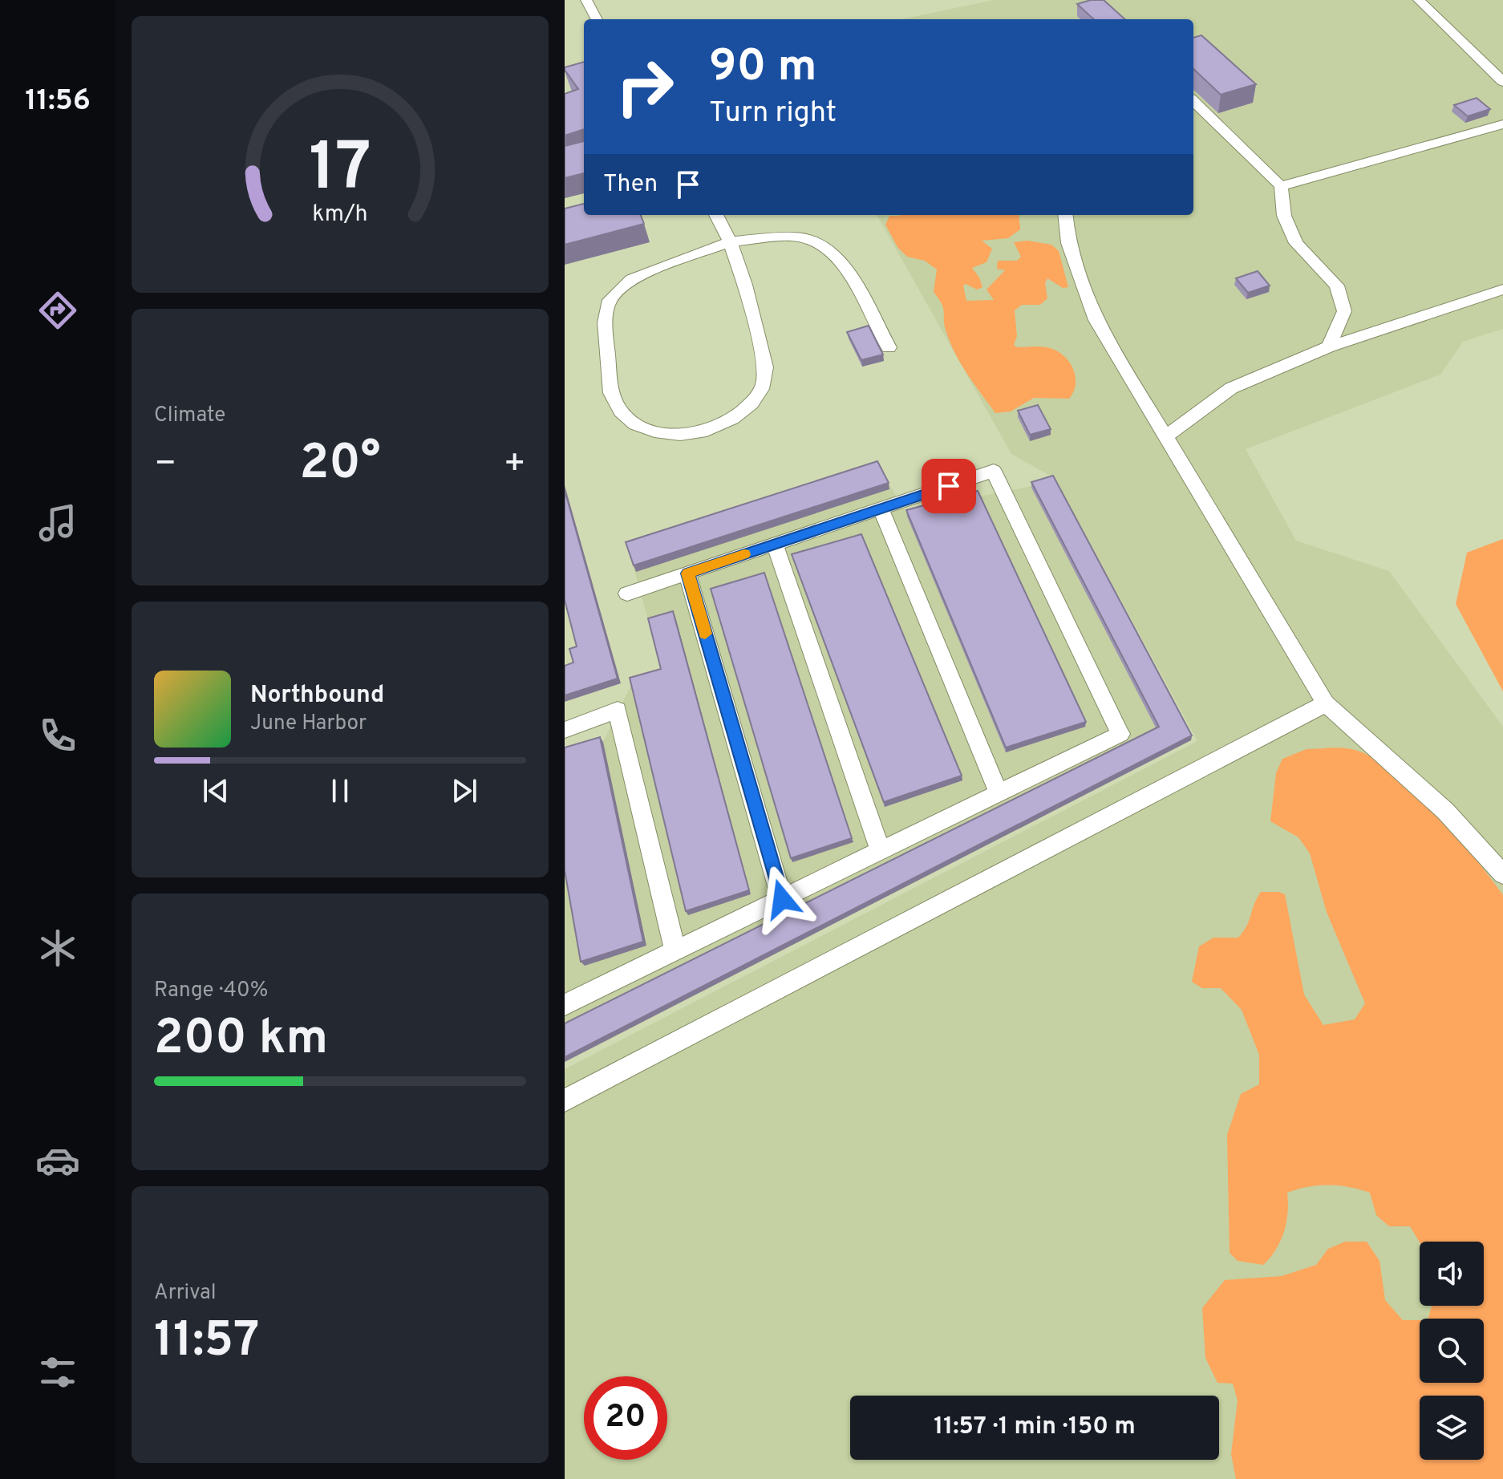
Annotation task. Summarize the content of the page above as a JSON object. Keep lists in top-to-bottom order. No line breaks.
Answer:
{"page":{"tabs":"11:56","turn":["90 m","Turn right"],"then":"Then","tile":["Climate",["Range · 40%","200 km"],["Arrival","11:57"]],"heat":["−","20°","+"],"song":["Northbound","June Harbor"],"limit":"20","trip":"11:57 · 1 min · 150 m","gauge":["17","km/h"]}}
